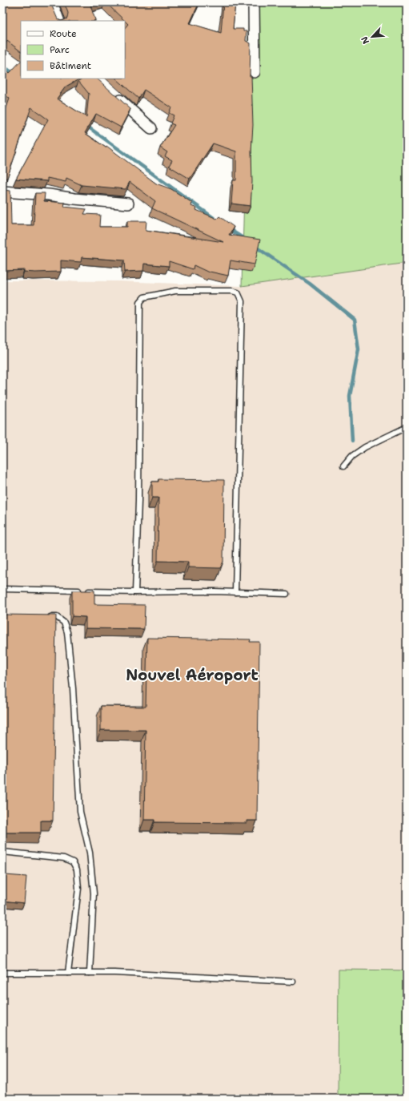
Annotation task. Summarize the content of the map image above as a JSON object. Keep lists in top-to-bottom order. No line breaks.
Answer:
{"districts":["Nouvel Aéroport"],"legend":["Route","Parc","Bâtiment"],"north":"bottom left"}
